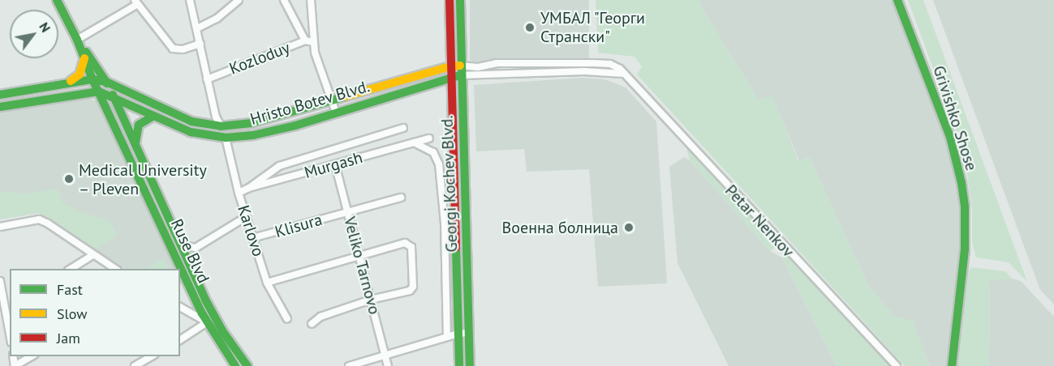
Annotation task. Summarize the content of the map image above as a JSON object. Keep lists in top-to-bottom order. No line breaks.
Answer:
{"streets":{"main road":["Hristo Botev Blvd.","Grivishko Shose","Georgi Kochev Blvd.","Ruse Blvd"],"street":["Kozloduy","Murgash","Petar Nenkov","Klisura","Karlovo","Veliko Tarnovo"]},"crossings":[["Hristo Botev Blvd.","Georgi Kochev Blvd."],["Hristo Botev Blvd.","Petar Nenkov"],["Hristo Botev Blvd.","Karlovo"],["Hristo Botev Blvd.","Ruse Blvd"],["Murgash","Karlovo"],["Murgash","Veliko Tarnovo"],["Georgi Kochev Blvd.","Petar Nenkov"],["Klisura","Karlovo"],["Klisura","Veliko Tarnovo"]],"places":["УМБАЛ \"Георги Странски\"","Medical University – Pleven","Военна болница"],"legend":["Fast","Slow","Jam"],"north":"top right"}
